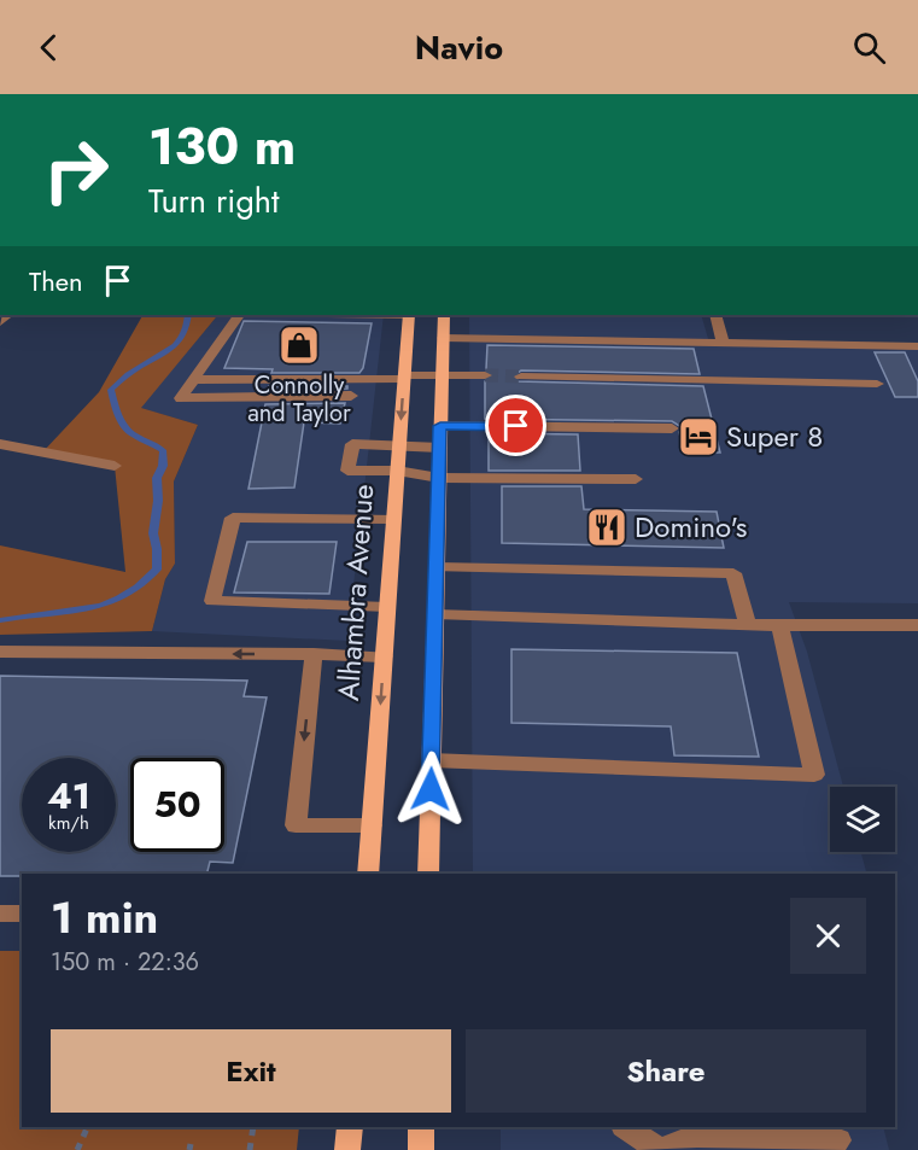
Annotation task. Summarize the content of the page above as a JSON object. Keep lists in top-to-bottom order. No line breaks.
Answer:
{"streets":{"main road":["Alhambra Avenue"]},"places":{"shop":["Connolly and Taylor"],"hotel":["Super 8"],"restaurant":["Domino's"]},"page":{"header":"Navio","turn":["130 m","Turn right"],"then":"Then","speed":"41 km/h","limit":"50","heading":["1 min","150 m · 22:36"],"buttons":["Exit","Share"]}}
